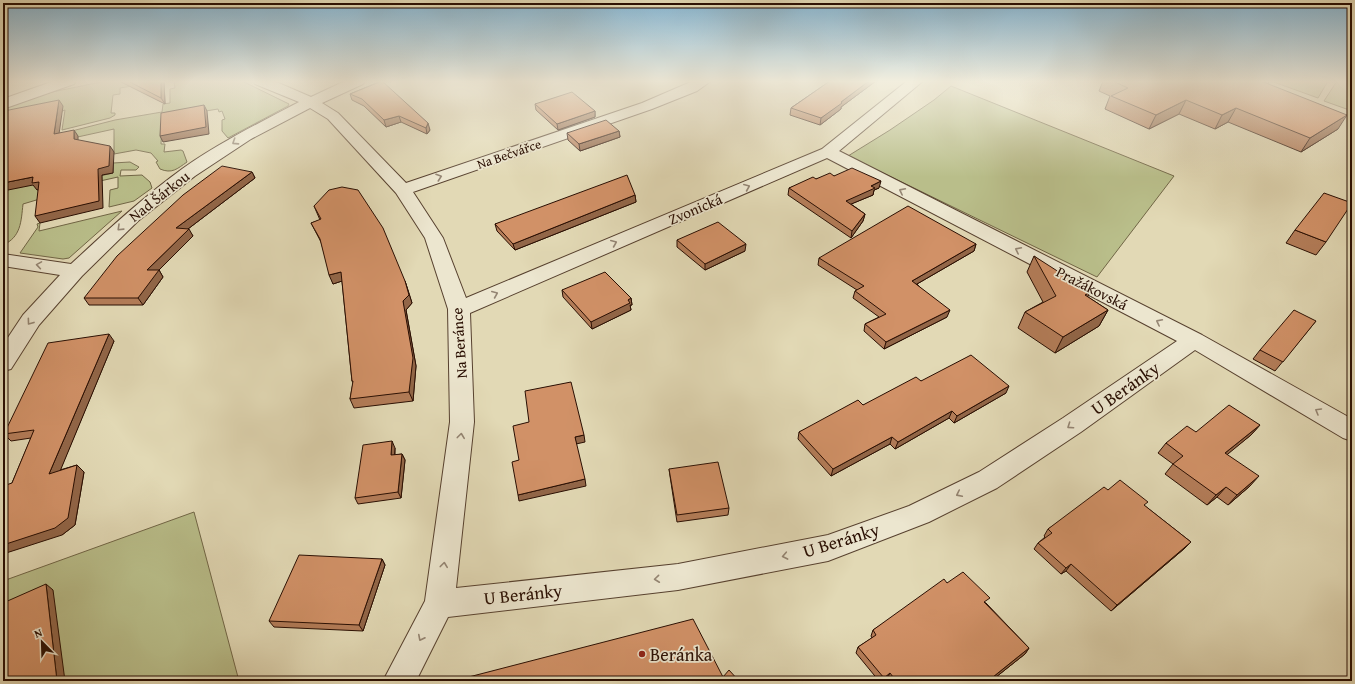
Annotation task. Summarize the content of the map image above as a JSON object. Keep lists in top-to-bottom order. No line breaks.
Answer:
{"streets":{"street":["Na Bečvářce","Nad Šárkou","Zvonická","Pražákovská","Na Beránce","U Beránky"]},"crossings":[["Na Bečvářce","Na Beránce"],["Zvonická","Pražákovská"],["Zvonická","Na Beránce"],["Pražákovská","U Beránky"],["Na Beránce","U Beránky"]],"one_way":["Na Bečvářce","Nad Šárkou","Zvonická","Pražákovská","U Beránky"],"places":["Beránka"],"north":"top left"}
